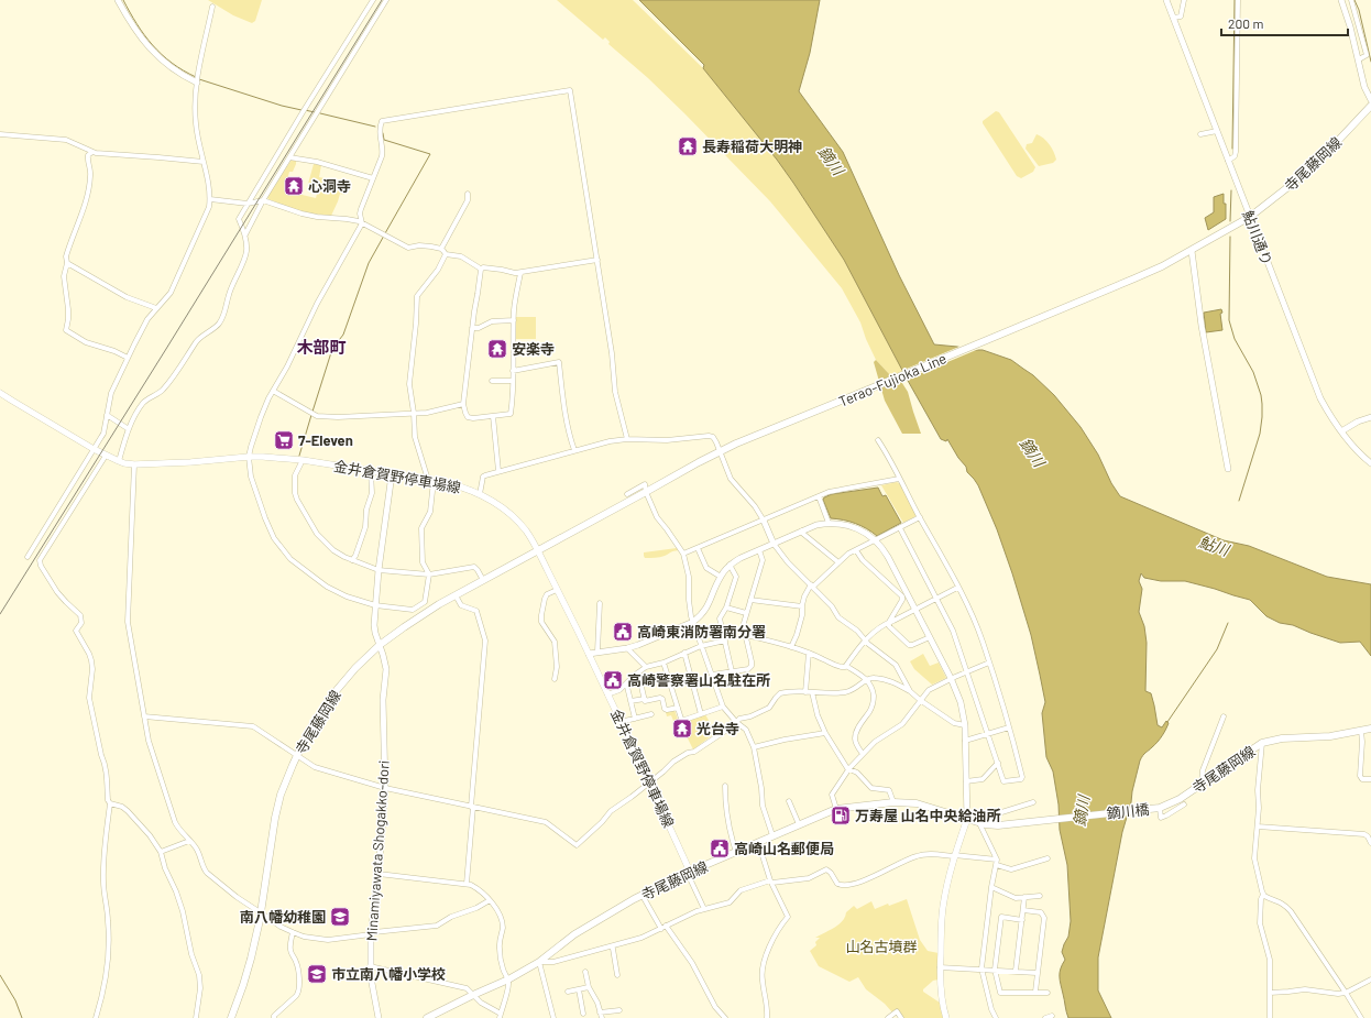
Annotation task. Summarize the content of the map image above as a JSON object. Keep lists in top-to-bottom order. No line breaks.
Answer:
{"streets":{"main road":["寺尾藤岡線","Terao-Fujioka Line","金井倉賀野停車場線","鏑川橋"],"street":["鮎川通り","Minamiyawata Shogakko-dori"]},"crossings":[["寺尾藤岡線","鮎川通り"],["寺尾藤岡線","Terao-Fujioka Line"],["寺尾藤岡線","金井倉賀野停車場線"],["寺尾藤岡線","鏑川橋"],["寺尾藤岡線","Minamiyawata Shogakko-dori"],["鮎川通り","Terao-Fujioka Line"],["Terao-Fujioka Line","金井倉賀野停車場線"],["金井倉賀野停車場線","Minamiyawata Shogakko-dori"]],"districts":["木部町"],"water":["鏑川","鮎川"],"parks":["山名古墳群"],"places":{"temple":["長寿稲荷大明神","心洞寺","安楽寺","光台寺"],"supermarket":["7-Eleven"],"public building":["高崎東消防署南分署","高崎警察署山名駐在所","高崎山名郵便局"],"fuel station":["万寿屋 山名中央給油所"],"school or university":["南八幡幼稚園","市立南八幡小学校"]},"scale_bar":"200 m"}
